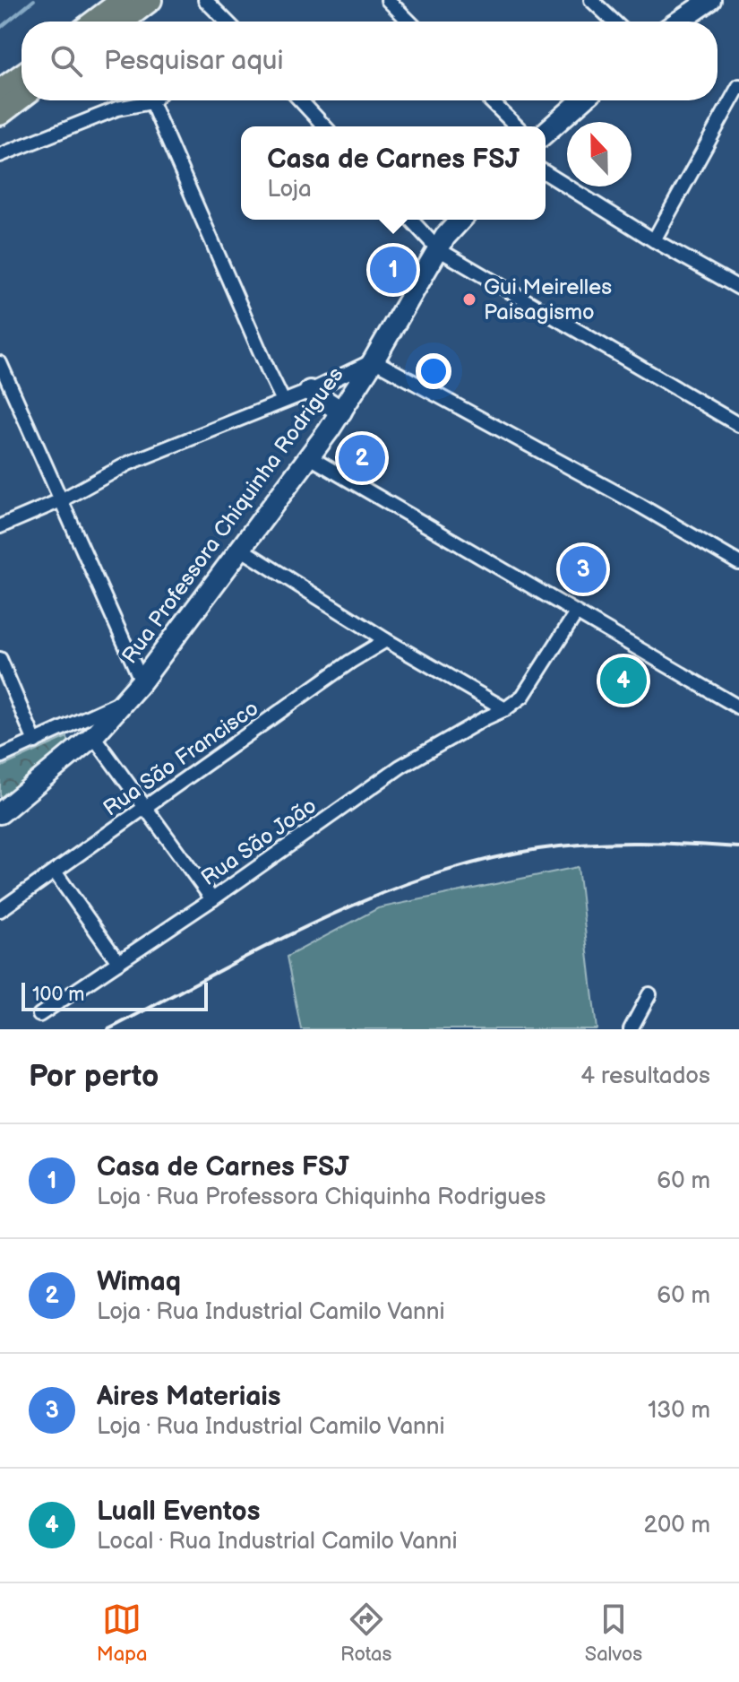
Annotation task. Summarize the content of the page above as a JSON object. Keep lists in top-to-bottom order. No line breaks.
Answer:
{"streets":{"main road":["Rua Professora Chiquinha Rodrigues"],"street":["Rua São Francisco","Rua São João"]},"places":["Gui Meirelles Paisagismo"],"scale_bar":"100 m","north":"top","page":{"search":"Pesquisar aqui","popup":["Casa de Carnes FSJ","Loja"],"pins":["1","2","3","4"],"scale":"100 m","heading":["Por perto","4 resultados"],"list":[{"mark":"1","name":"Casa de Carnes FSJ","note":"Loja · Rua Professora Chiquinha Rodrigues","value":"60 m"},{"mark":"2","name":"Wimaq","note":"Loja · Rua Industrial Camilo Vanni","value":"60 m"},{"mark":"3","name":"Aires Materiais","note":"Loja · Rua Industrial Camilo Vanni","value":"130 m"},{"mark":"4","name":"Luall Eventos","note":"Local · Rua Industrial Camilo Vanni","value":"200 m"}],"nav":["Mapa","Rotas","Salvos"]}}
